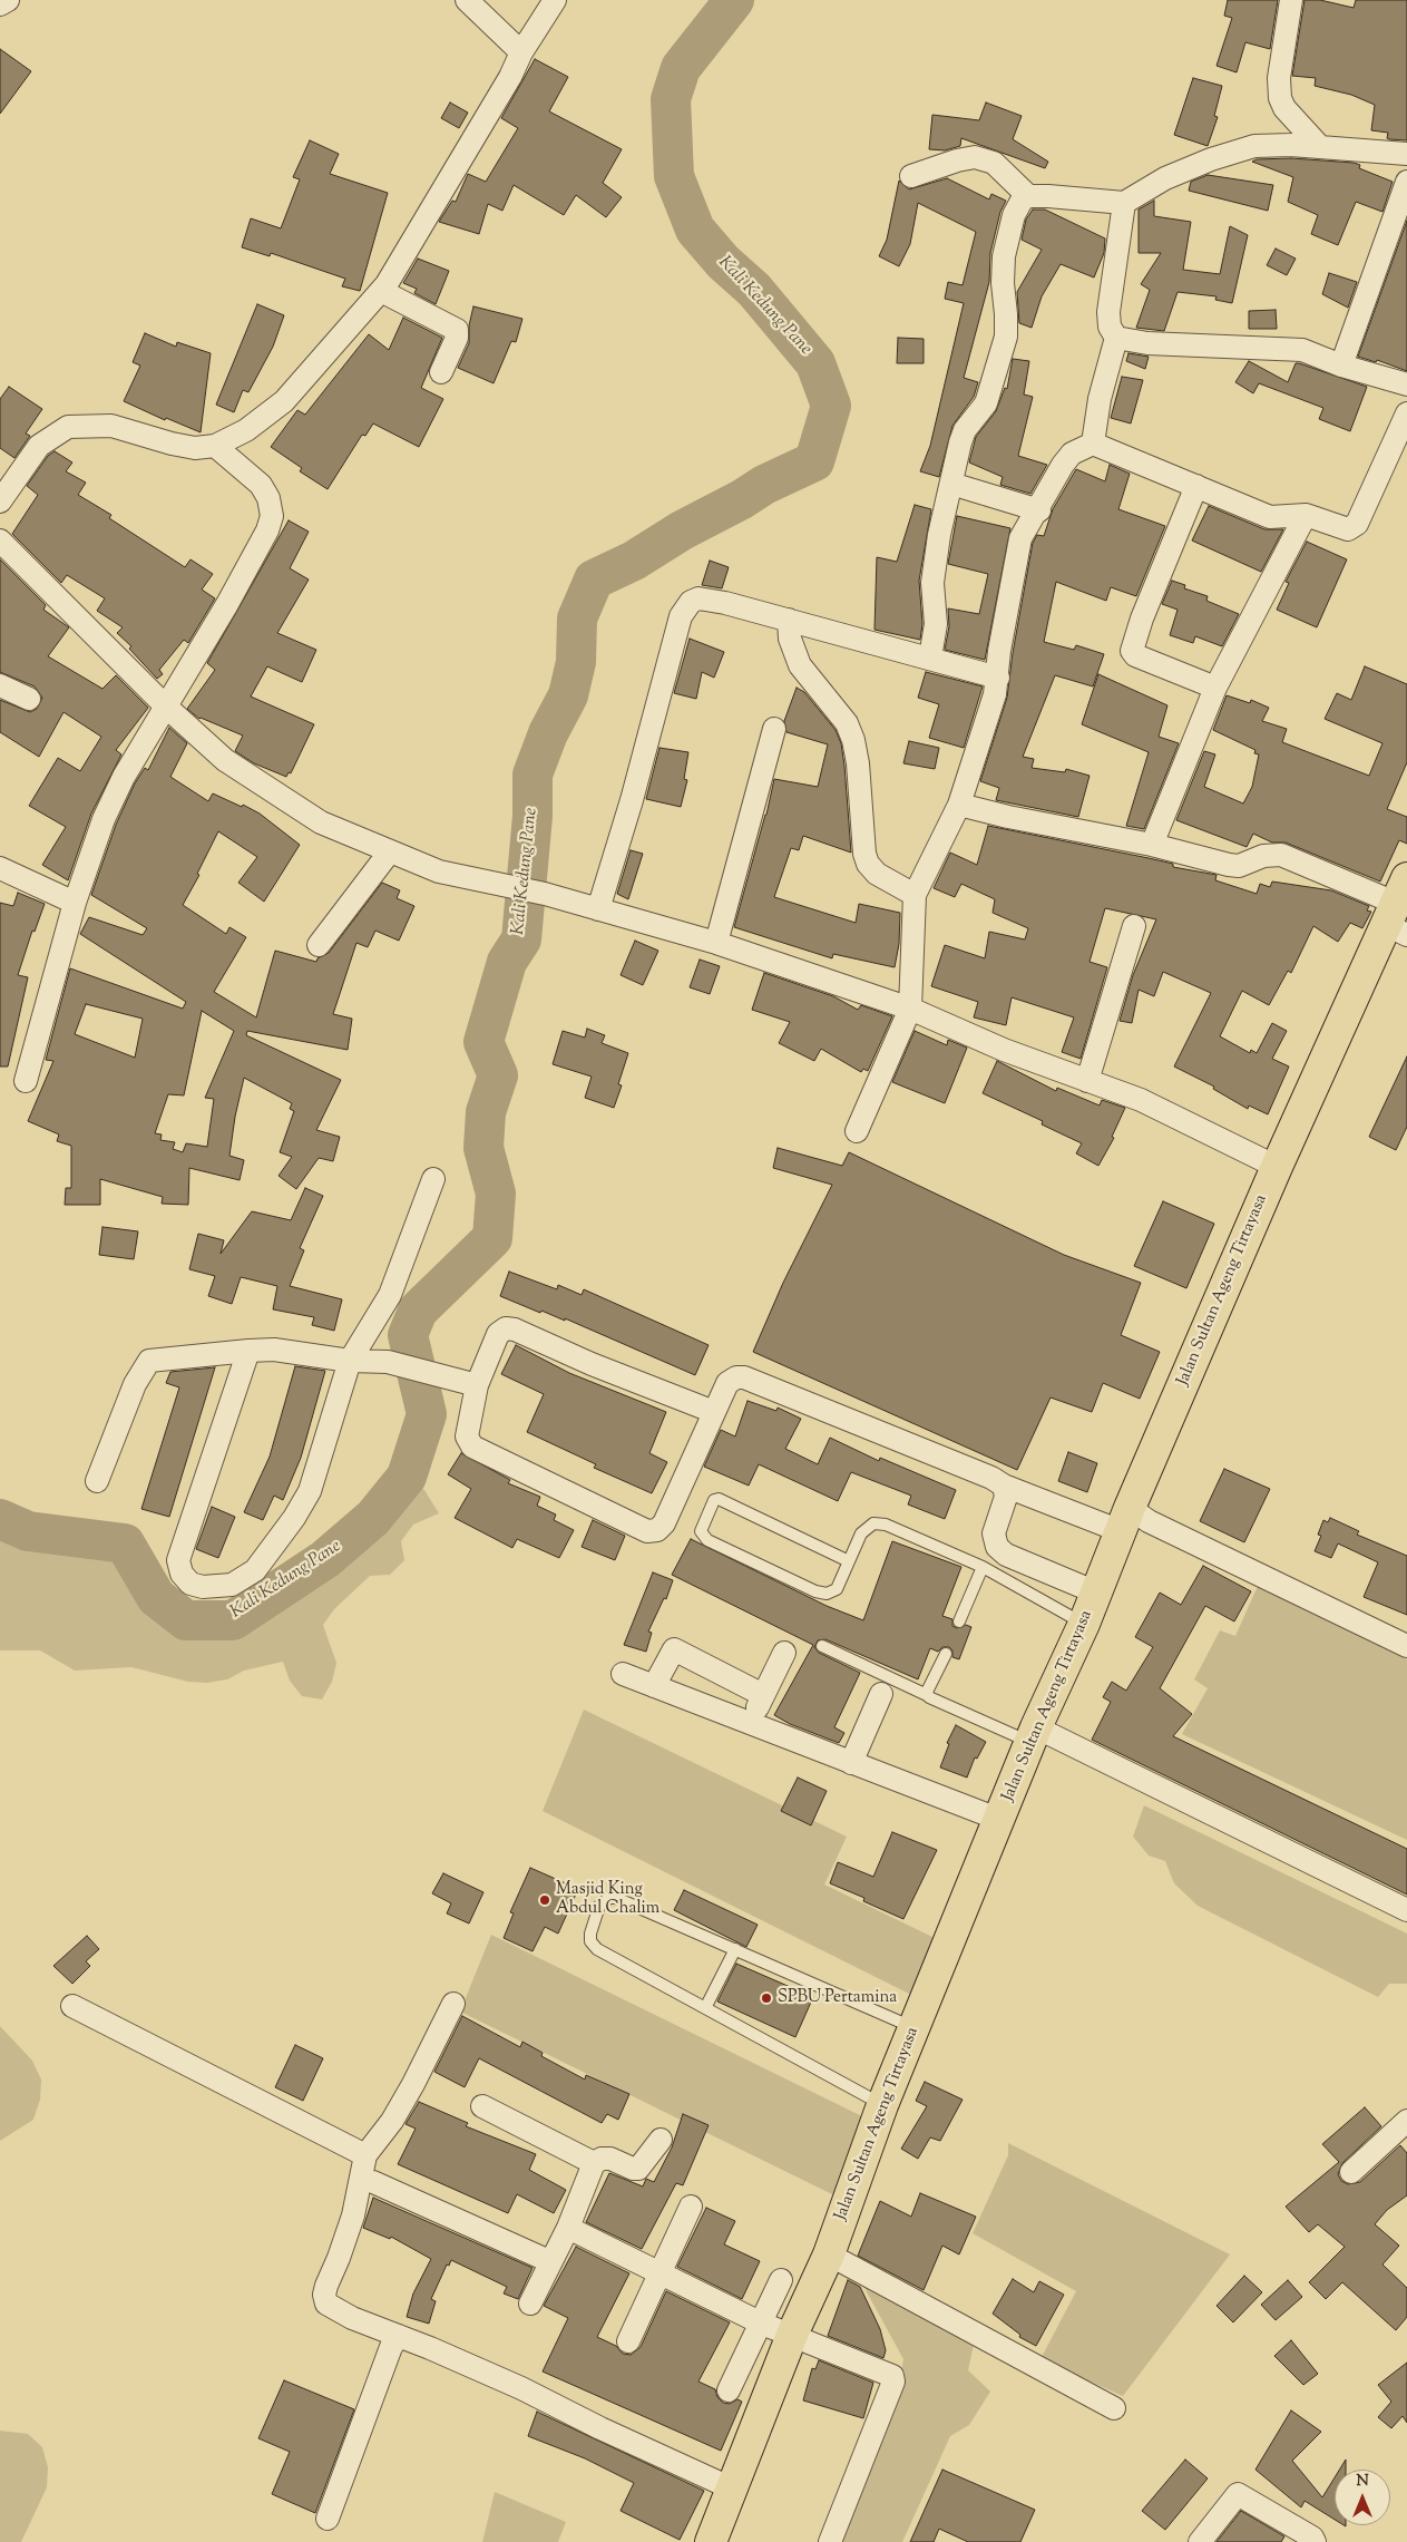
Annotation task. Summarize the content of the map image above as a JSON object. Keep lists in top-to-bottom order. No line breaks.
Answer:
{"streets":{"main road":["Jalan Sultan Ageng Tirtayasa"]},"water":["Kali Kedung Pane"],"places":["Masjid King Abdul Chalim","SPBU Pertamina"],"north":"top"}
